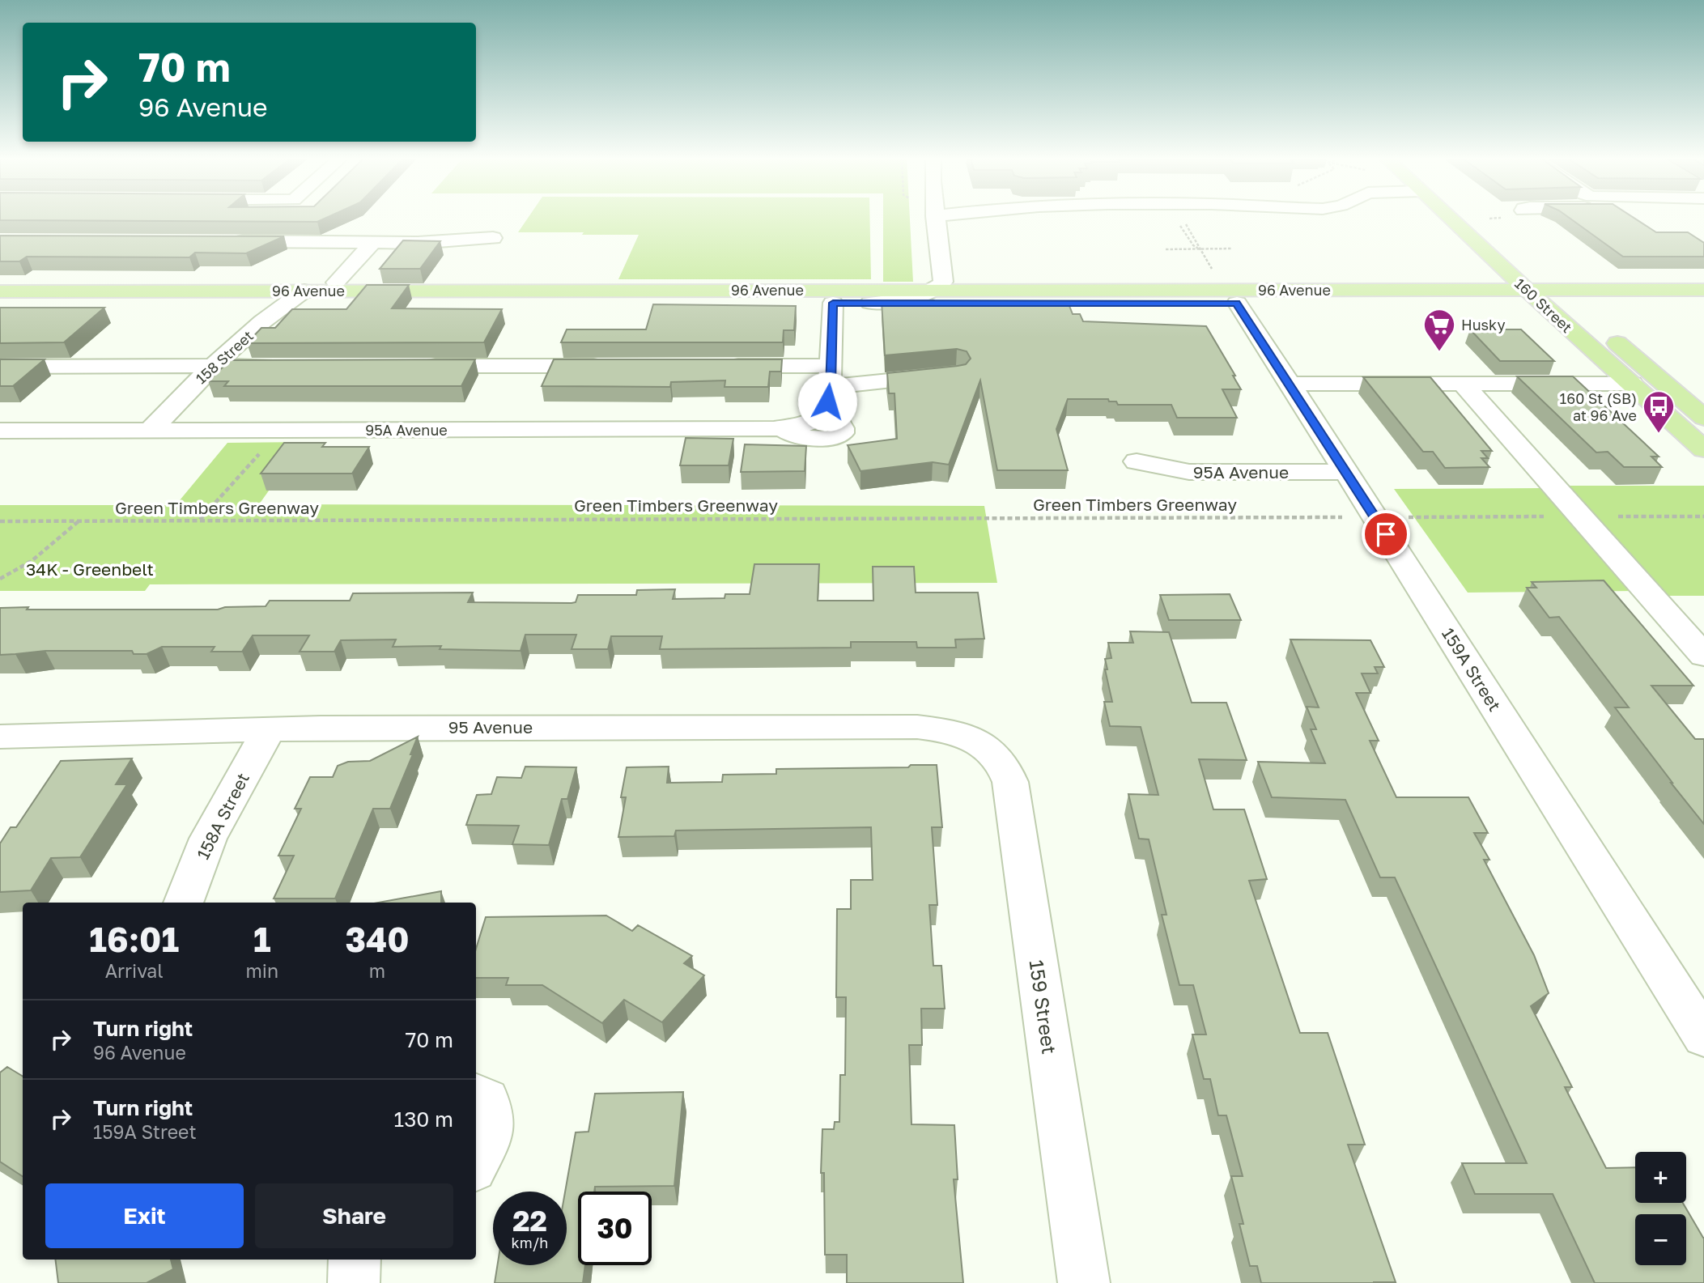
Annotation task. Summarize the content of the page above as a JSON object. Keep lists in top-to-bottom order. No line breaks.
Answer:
{"streets":{"main road":["96 Avenue","160 Street"],"street":["158 Street","95A Avenue","159A Street","95 Avenue","158A Street","159 Street"],"path":["Green Timbers Greenway"]},"crossings":[["96 Avenue","160 Street"],["96 Avenue","158 Street"],["96 Avenue","159A Street"],["158 Street","95A Avenue"],["95A Avenue","159A Street"],["95 Avenue","158A Street"],["95 Avenue","159 Street"]],"parks":["34K - Greenbelt"],"places":{"supermarket":["Husky"],"bus stop":["160 St (SB) at 96 Ave"]},"page":{"turn":["70 m","96 Avenue"],"eta":["16:01","Arrival","1","min","340","m"],"list":[{"name":"Turn right","note":"96 Avenue","value":"70 m"},{"name":"Turn right","note":"159A Street","value":"130 m"}],"map_buttons":["+","−"],"buttons":["Exit","Share"],"speed":"22 km/h","limit":"30"}}
